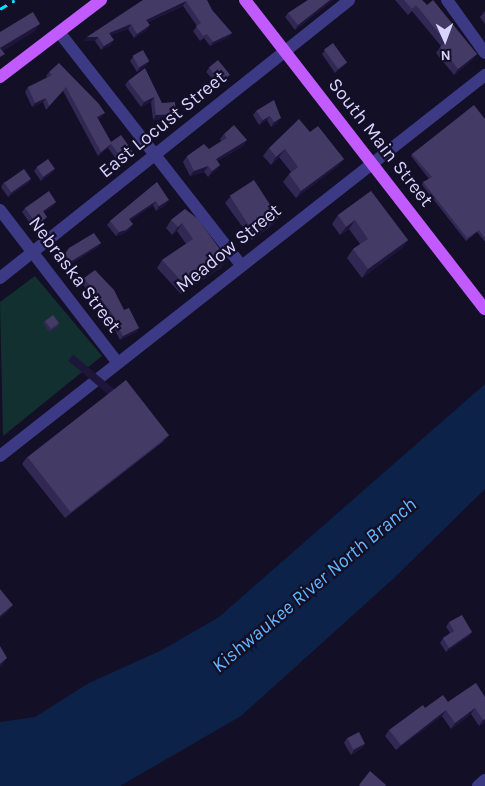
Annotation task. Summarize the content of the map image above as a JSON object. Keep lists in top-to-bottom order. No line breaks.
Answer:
{"streets":{"main road":["South Main Street"],"street":["East Locust Street","Meadow Street","Nebraska Street"]},"crossings":[["East Locust Street","South Main Street"],["East Locust Street","Nebraska Street"],["South Main Street","Meadow Street"],["Meadow Street","Nebraska Street"]],"water":["Kishwaukee River North Branch"],"north":"bottom"}
